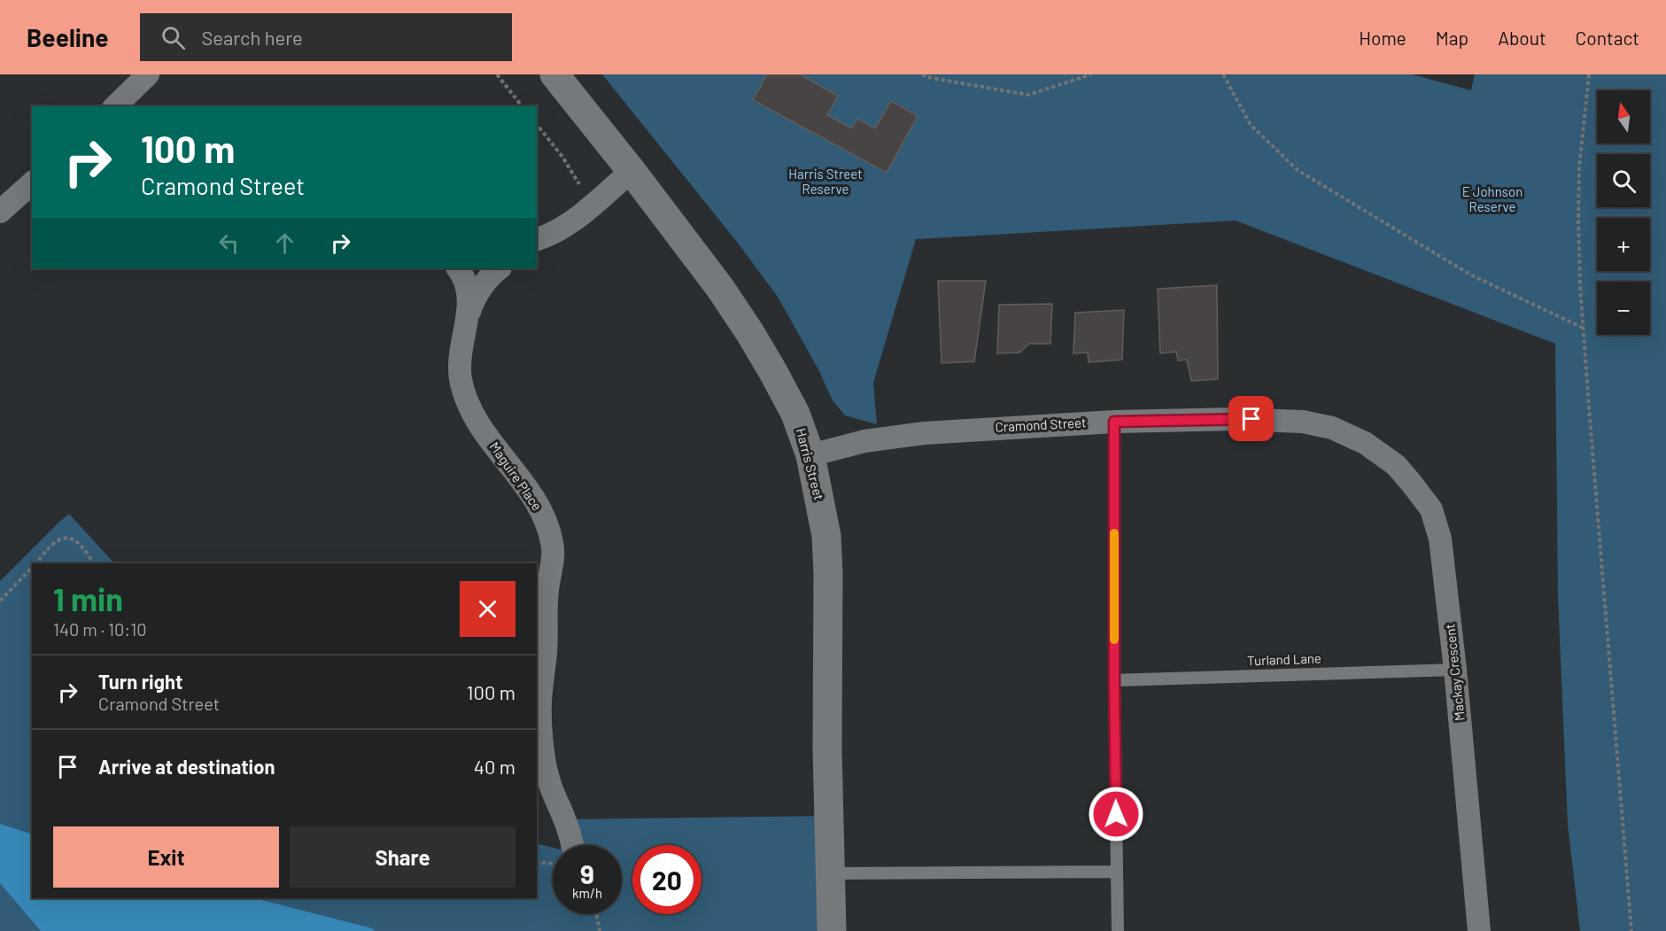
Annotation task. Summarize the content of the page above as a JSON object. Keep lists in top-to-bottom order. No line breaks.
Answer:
{"streets":{"street":["Cramond Street","Harris Street","Maguire Place","Mackay Crescent"],"lane":["Turland Lane"]},"crossings":[["Cramond Street","Harris Street"],["Cramond Street","Mackay Crescent"],["Turland Lane","Mackay Crescent"]],"parks":["Harris Street Reserve","E Johnson Reserve"],"north":"top","page":{"header":"Beeline","search":"Search here","nav":["Home","Map","About","Contact"],"map_buttons":["+","−"],"turn":["100 m","Cramond Street"],"heading":["1 min","140 m · 10:10"],"list":[{"name":"Turn right","note":"Cramond Street","value":"100 m"},{"name":"Arrive at destination","value":"40 m"}],"buttons":["Exit","Share"],"speed":"9 km/h","limit":"20"}}
